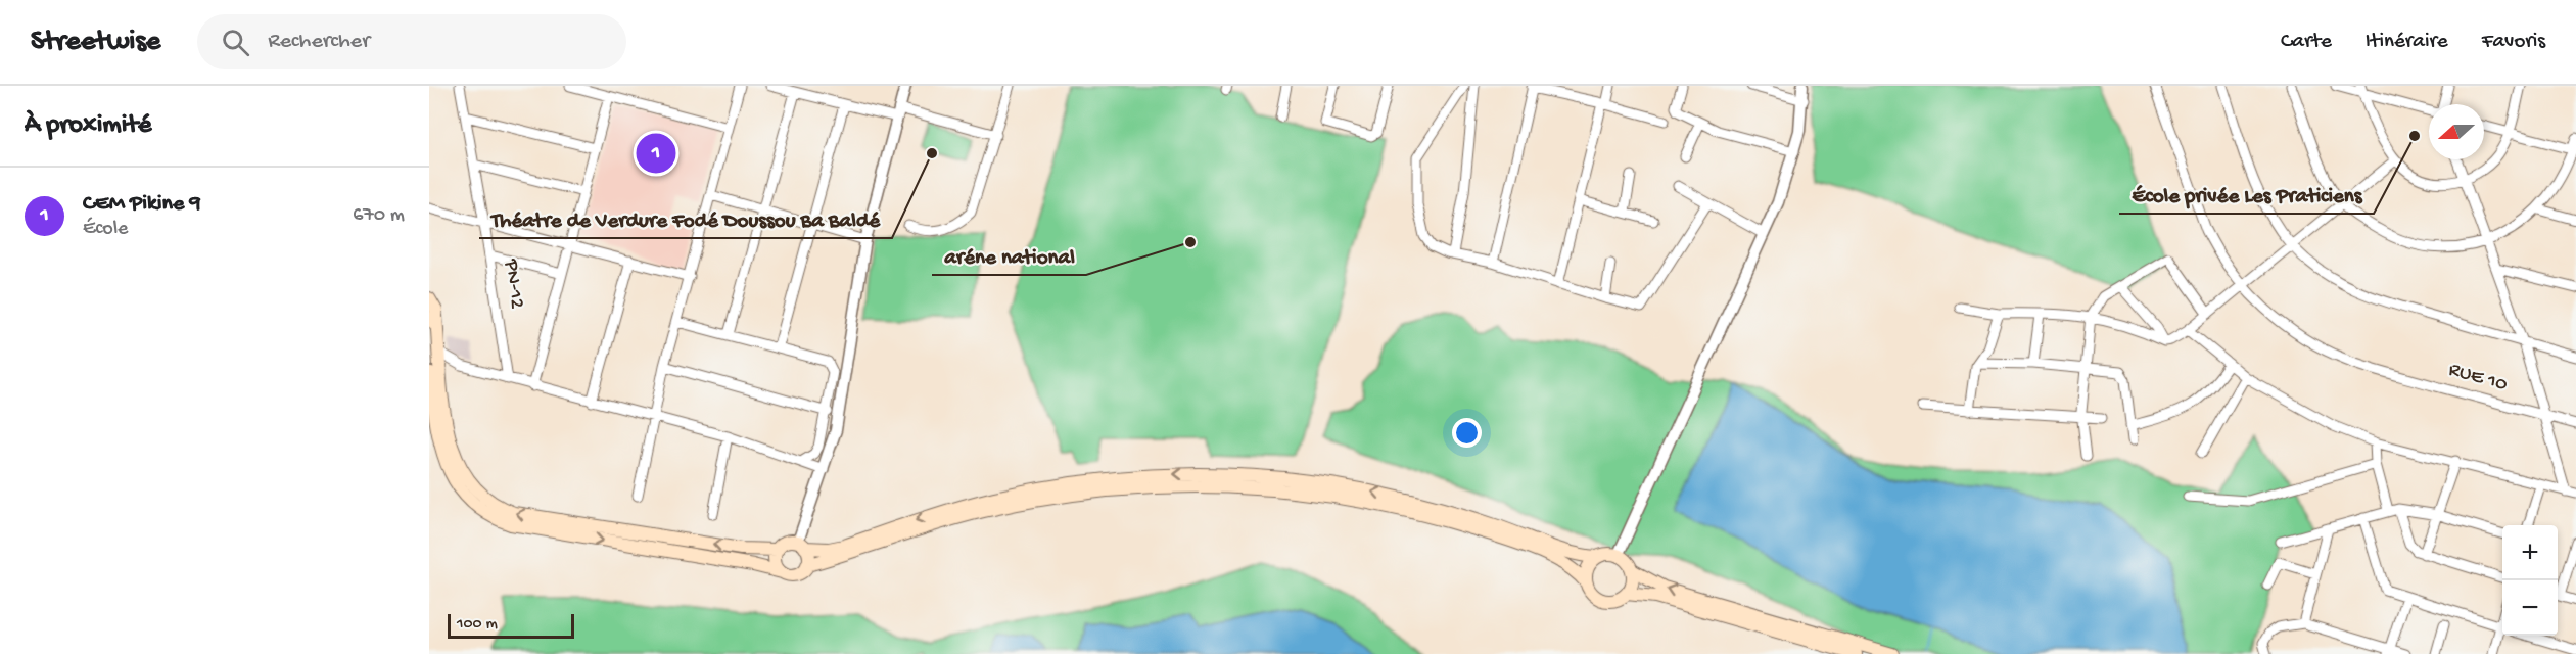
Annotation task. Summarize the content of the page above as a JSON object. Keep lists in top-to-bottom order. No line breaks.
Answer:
{"streets":{"street":["PN-12","RUE 10"]},"places":["École privée Les Praticiens","Théatre de Verdure Fodé Doussou Ba Baldé","aréne national"],"scale_bar":"100 m","north":"left","page":{"header":"Streetwise","search":"Rechercher","nav":["Carte","Itinéraire","Favoris"],"heading":"À proximité","pins":"1","list":[{"mark":"1","name":"CEM Pikine 9","note":"École","value":"670 m"}],"map_buttons":["+","−"],"scale":"100 m"}}
